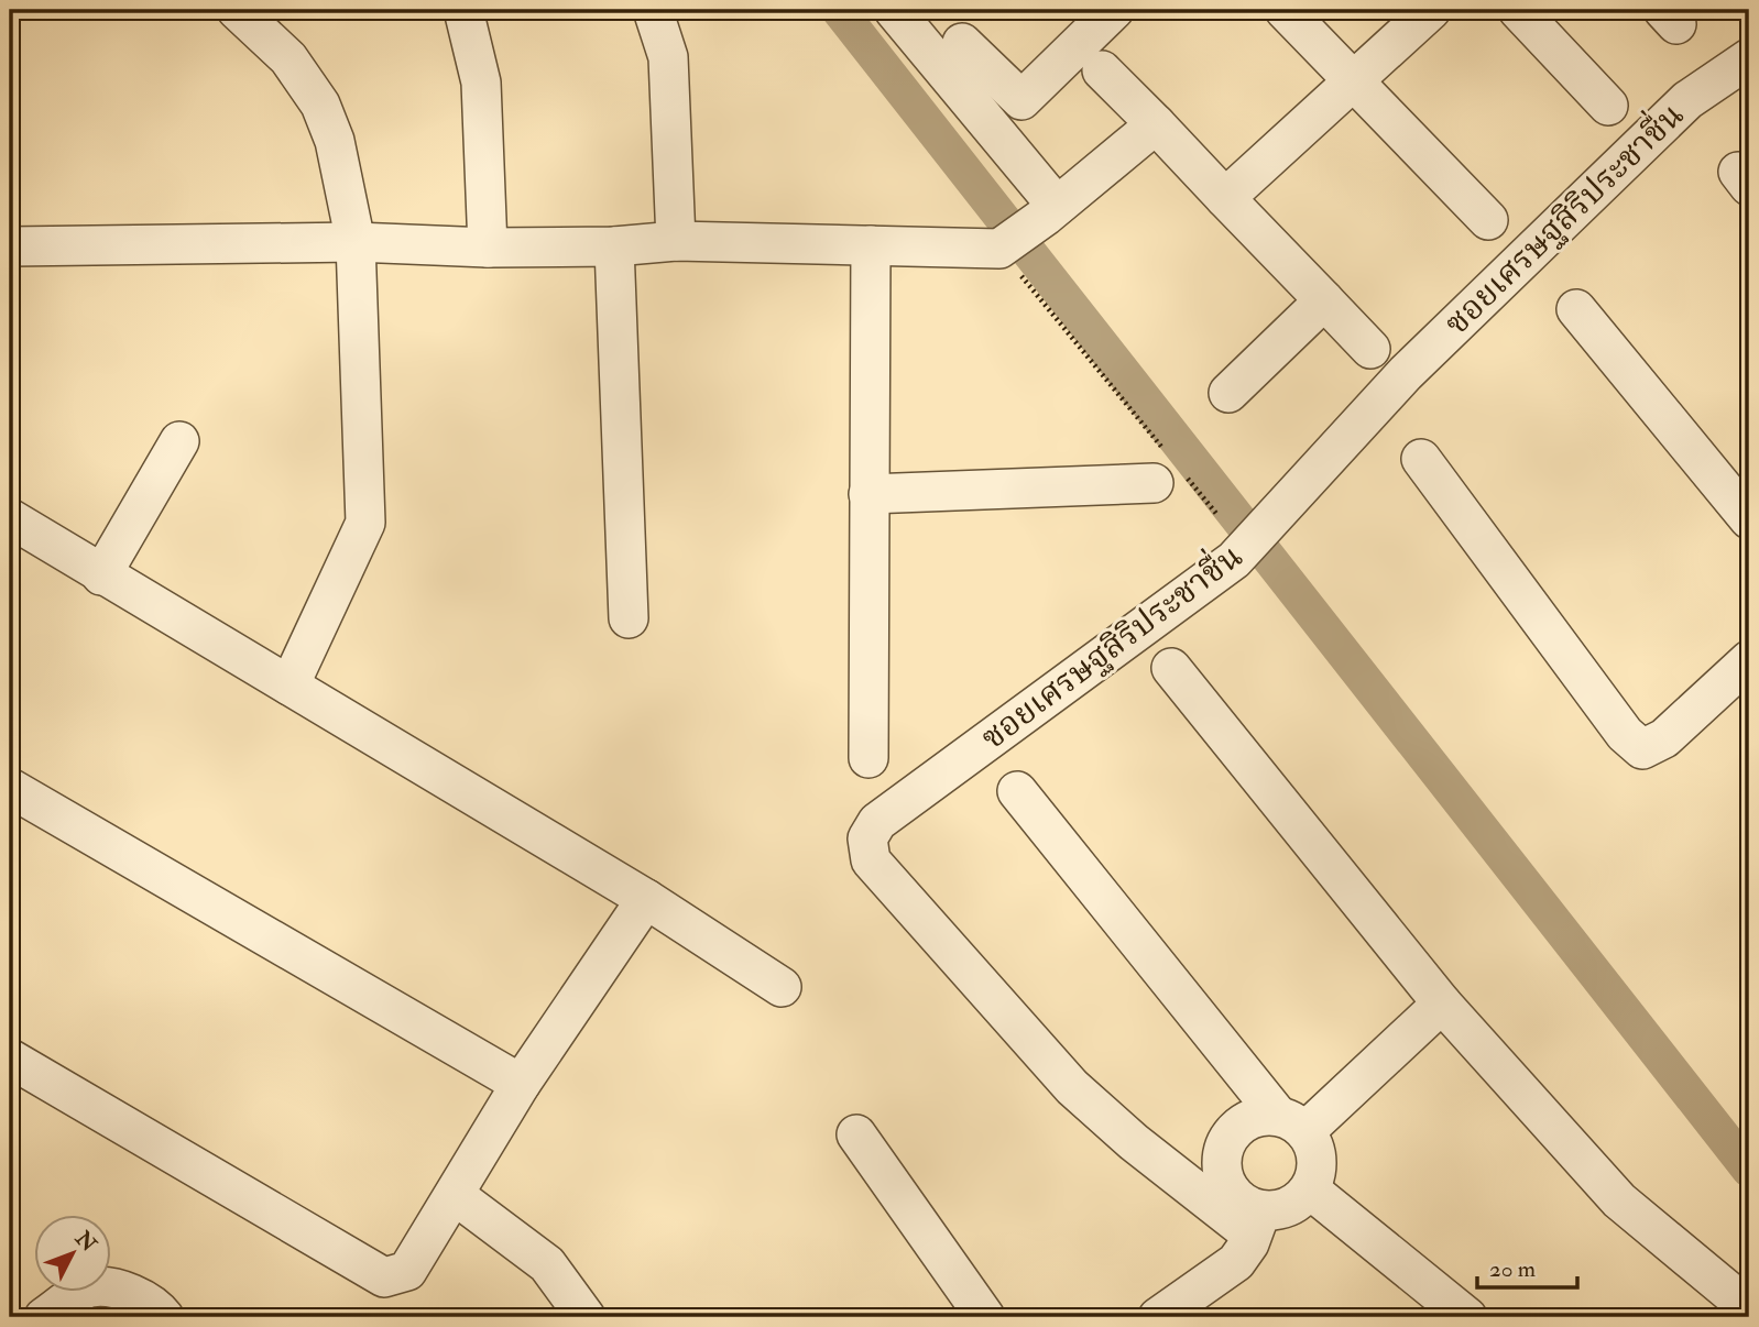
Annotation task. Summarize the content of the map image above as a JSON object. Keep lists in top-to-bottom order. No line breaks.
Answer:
{"streets":{"street":["ซอยเศรษฐสิริประชาชื่น"]},"scale_bar":"20 m","north":"top right"}
